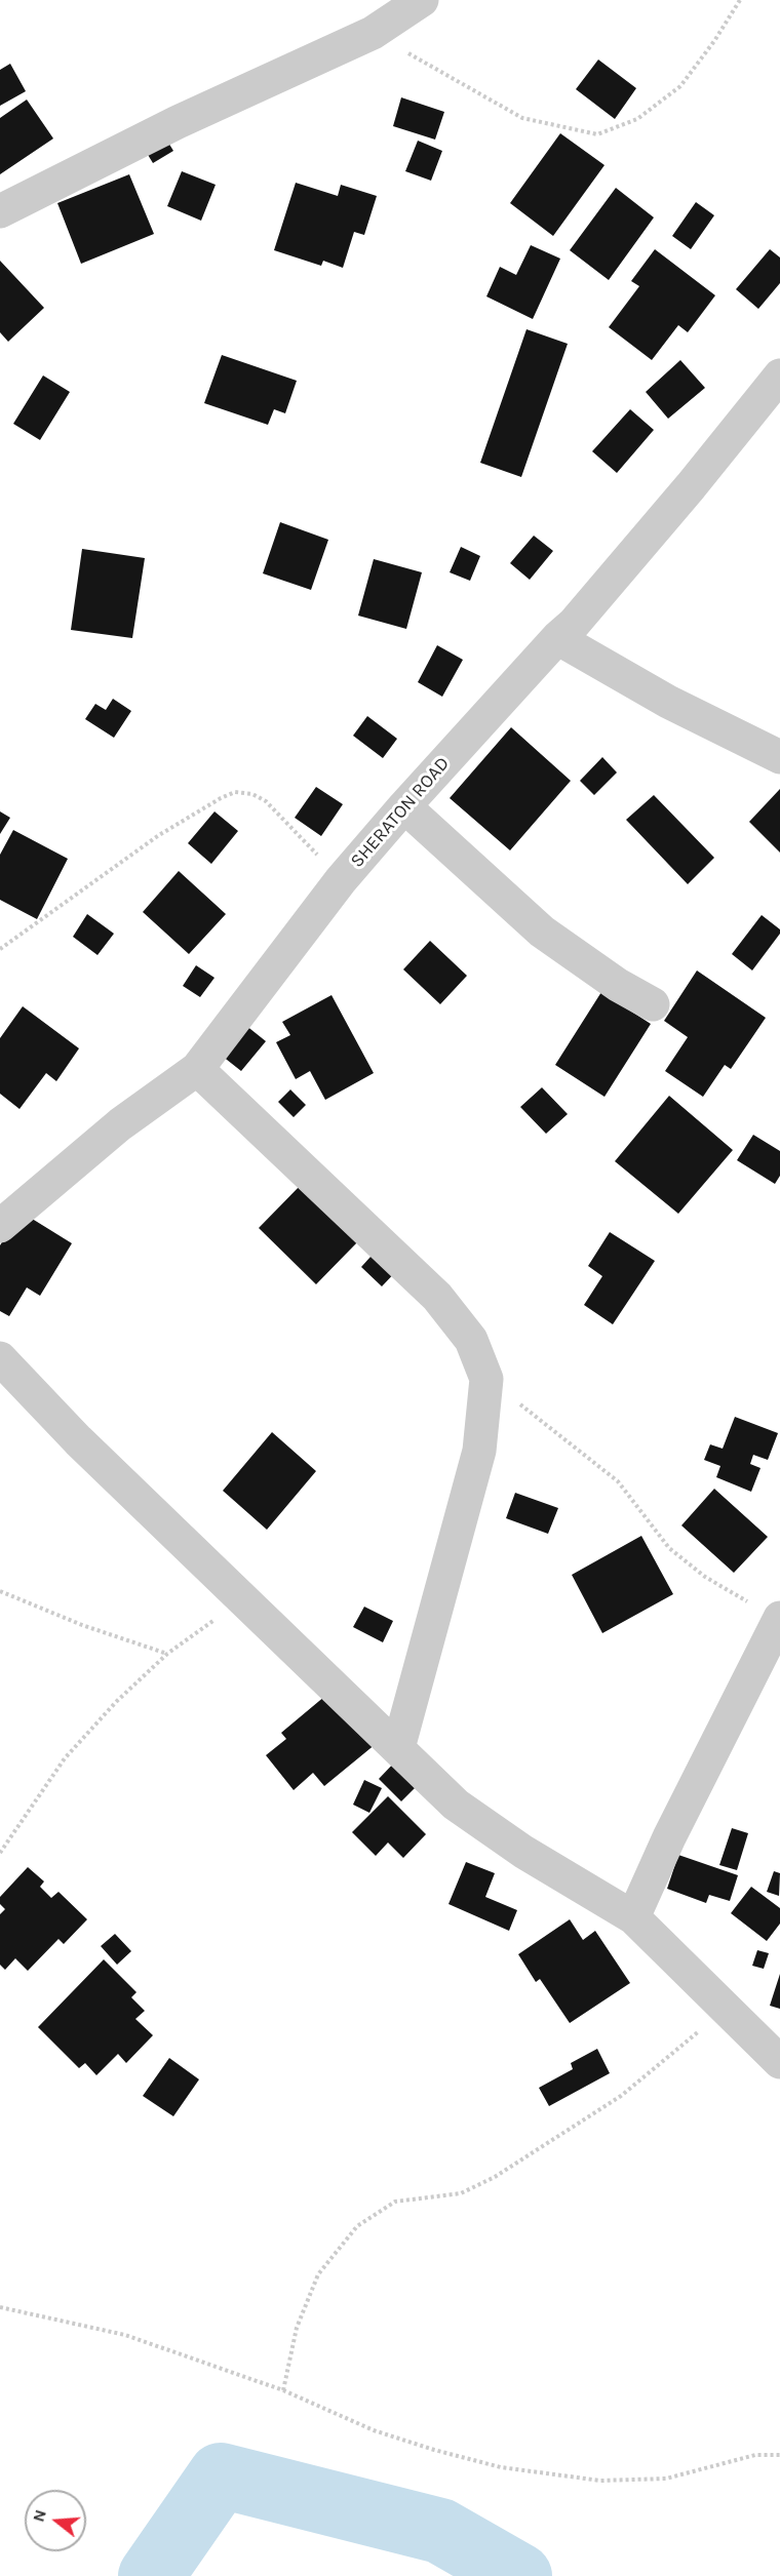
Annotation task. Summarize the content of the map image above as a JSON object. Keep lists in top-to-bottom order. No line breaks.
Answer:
{"streets":{"street":["SHERATON ROAD"]},"north":"left"}
